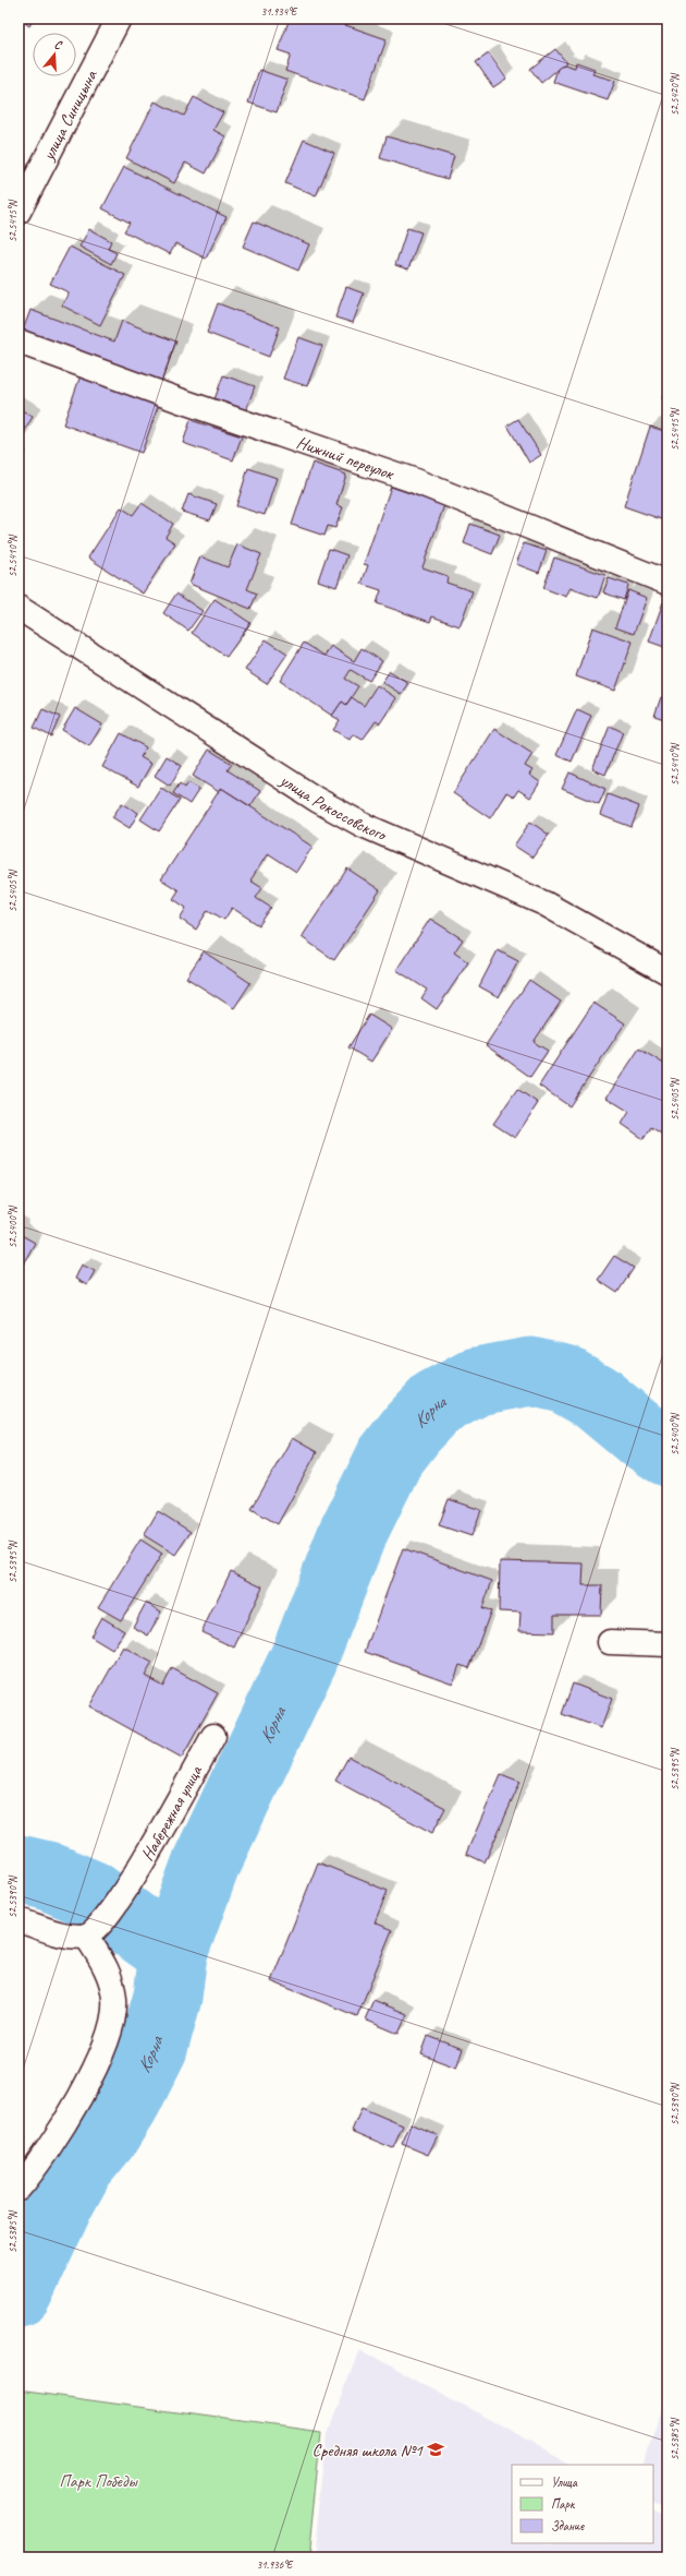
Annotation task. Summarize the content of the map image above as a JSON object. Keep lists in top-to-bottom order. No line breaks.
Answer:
{"streets":{"street":["улица Синицына","Нижний переулок","улица Рокоссовского","Набережная улица"]},"water":["Корна"],"parks":["Парк Победы"],"places":{"school or university":["Средняя школа №1"]},"legend":["Улица","Парк","Здание"],"north":"top","coordinates":["31.934°E","52.5420°N","52.5415°N","52.5410°N","52.5405°N","52.5400°N","52.5395°N","52.5390°N","52.5385°N","31.936°E"]}
